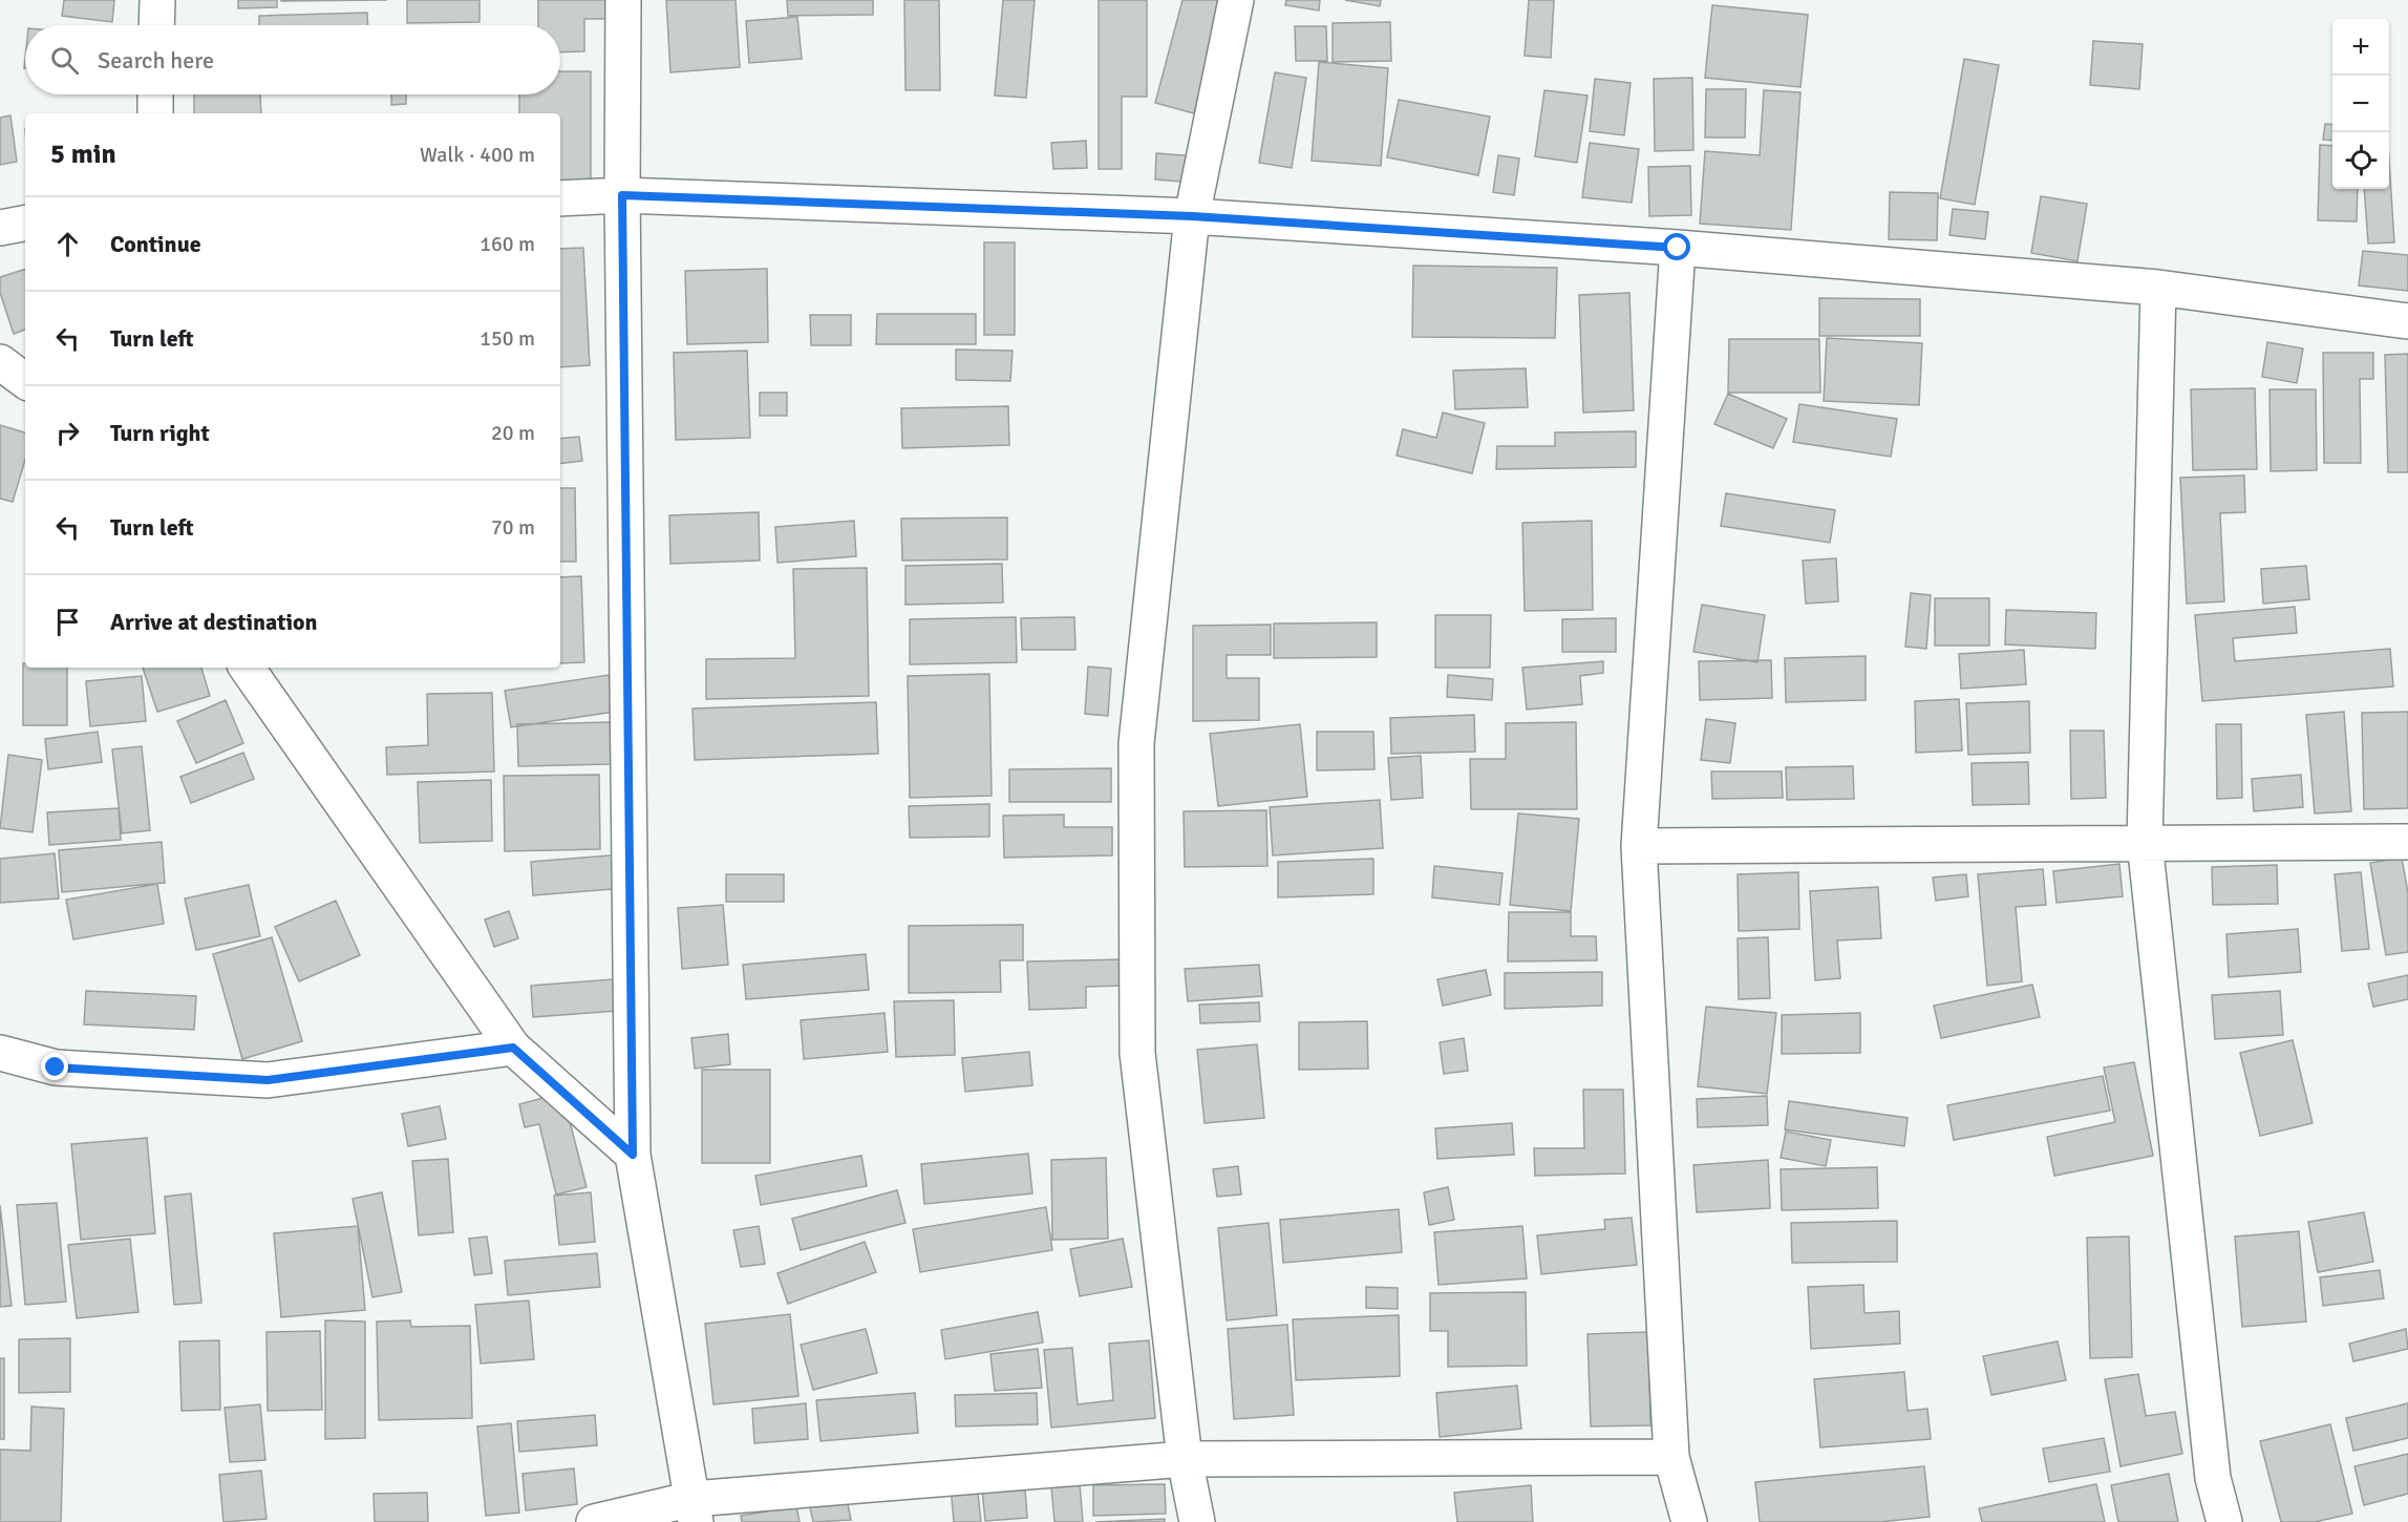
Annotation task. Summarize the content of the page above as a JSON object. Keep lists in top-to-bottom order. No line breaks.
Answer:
{"page":{"map_buttons":["+","−"],"search":"Search here","heading":["5 min","Walk · 400 m"],"list":[["Continue","160 m"],["Turn left","150 m"],["Turn right","20 m"],["Turn left","70 m"],"Arrive at destination"]}}
